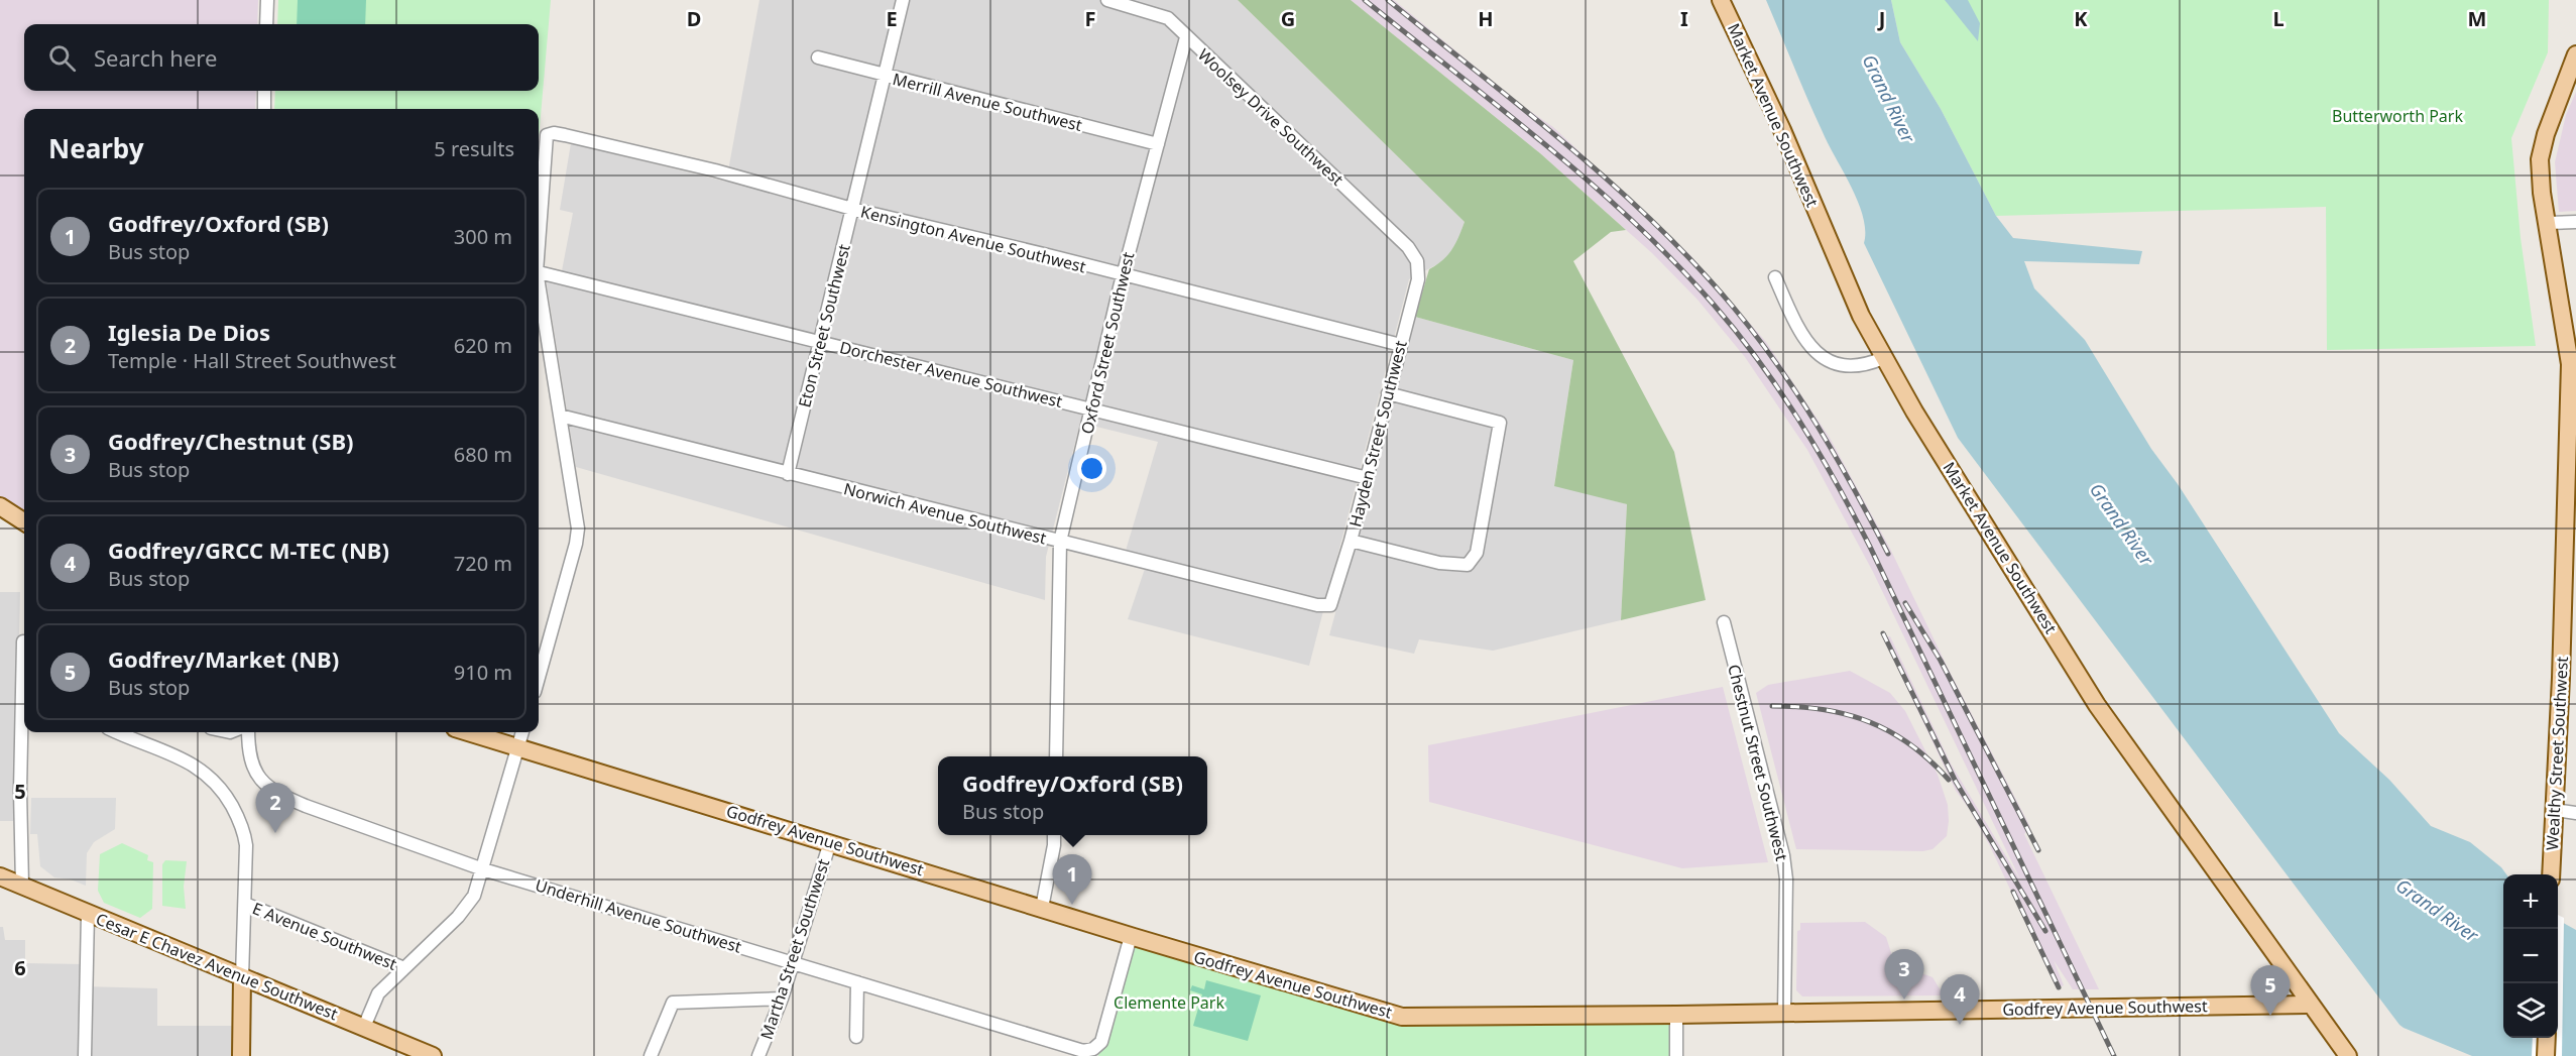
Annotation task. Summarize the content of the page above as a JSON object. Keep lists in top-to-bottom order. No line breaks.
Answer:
{"streets":{"main road":["Market Avenue Southwest","Wealthy Street Southwest","Godfrey Avenue Southwest","Cesar E Chavez Avenue Southwest"],"street":["Merrill Avenue Southwest","Woolsey Drive Southwest","Kensington Avenue Southwest","Eton Street Southwest","Oxford Street Southwest","Dorchester Avenue Southwest","Hayden Street Southwest","Norwich Avenue Southwest","Chestnut Street Southwest","Underhill Avenue Southwest","E Avenue Southwest","Martha Street Southwest"]},"crossings":[["Merrill Avenue Southwest","Eton Street Southwest"],["Merrill Avenue Southwest","Oxford Street Southwest"],["Market Avenue Southwest","Godfrey Avenue Southwest"],["Woolsey Drive Southwest","Oxford Street Southwest"],["Woolsey Drive Southwest","Hayden Street Southwest"],["Kensington Avenue Southwest","Eton Street Southwest"],["Kensington Avenue Southwest","Oxford Street Southwest"],["Kensington Avenue Southwest","Hayden Street Southwest"],["Eton Street Southwest","Dorchester Avenue Southwest"],["Eton Street Southwest","Norwich Avenue Southwest"],["Oxford Street Southwest","Dorchester Avenue Southwest"],["Oxford Street Southwest","Norwich Avenue Southwest"],["Dorchester Avenue Southwest","Hayden Street Southwest"],["Hayden Street Southwest","Norwich Avenue Southwest"],["Chestnut Street Southwest","Godfrey Avenue Southwest"],["Godfrey Avenue Southwest","Underhill Avenue Southwest"],["Godfrey Avenue Southwest","Martha Street Southwest"],["Underhill Avenue Southwest","Martha Street Southwest"]],"water":["Grand River"],"parks":["Butterworth Park","Clemente Park"],"page":{"search":"Search here","heading":["Nearby","5 results"],"list":[{"mark":"1","name":"Godfrey/Oxford (SB)","note":"Bus stop","value":"300 m"},{"mark":"2","name":"Iglesia De Dios","note":"Temple · Hall Street Southwest","value":"620 m"},{"mark":"3","name":"Godfrey/Chestnut (SB)","note":"Bus stop","value":"680 m"},{"mark":"4","name":"Godfrey/GRCC M-TEC (NB)","note":"Bus stop","value":"720 m"},{"mark":"5","name":"Godfrey/Market (NB)","note":"Bus stop","value":"910 m"}],"popup":["Godfrey/Oxford (SB)","Bus stop"],"pins":["2","1","3","5","4"],"map_buttons":["+","−"]},"grid":{"columns":["D","E","F","G","H","I","J","K","L","M"],"rows":["5","6"]}}
